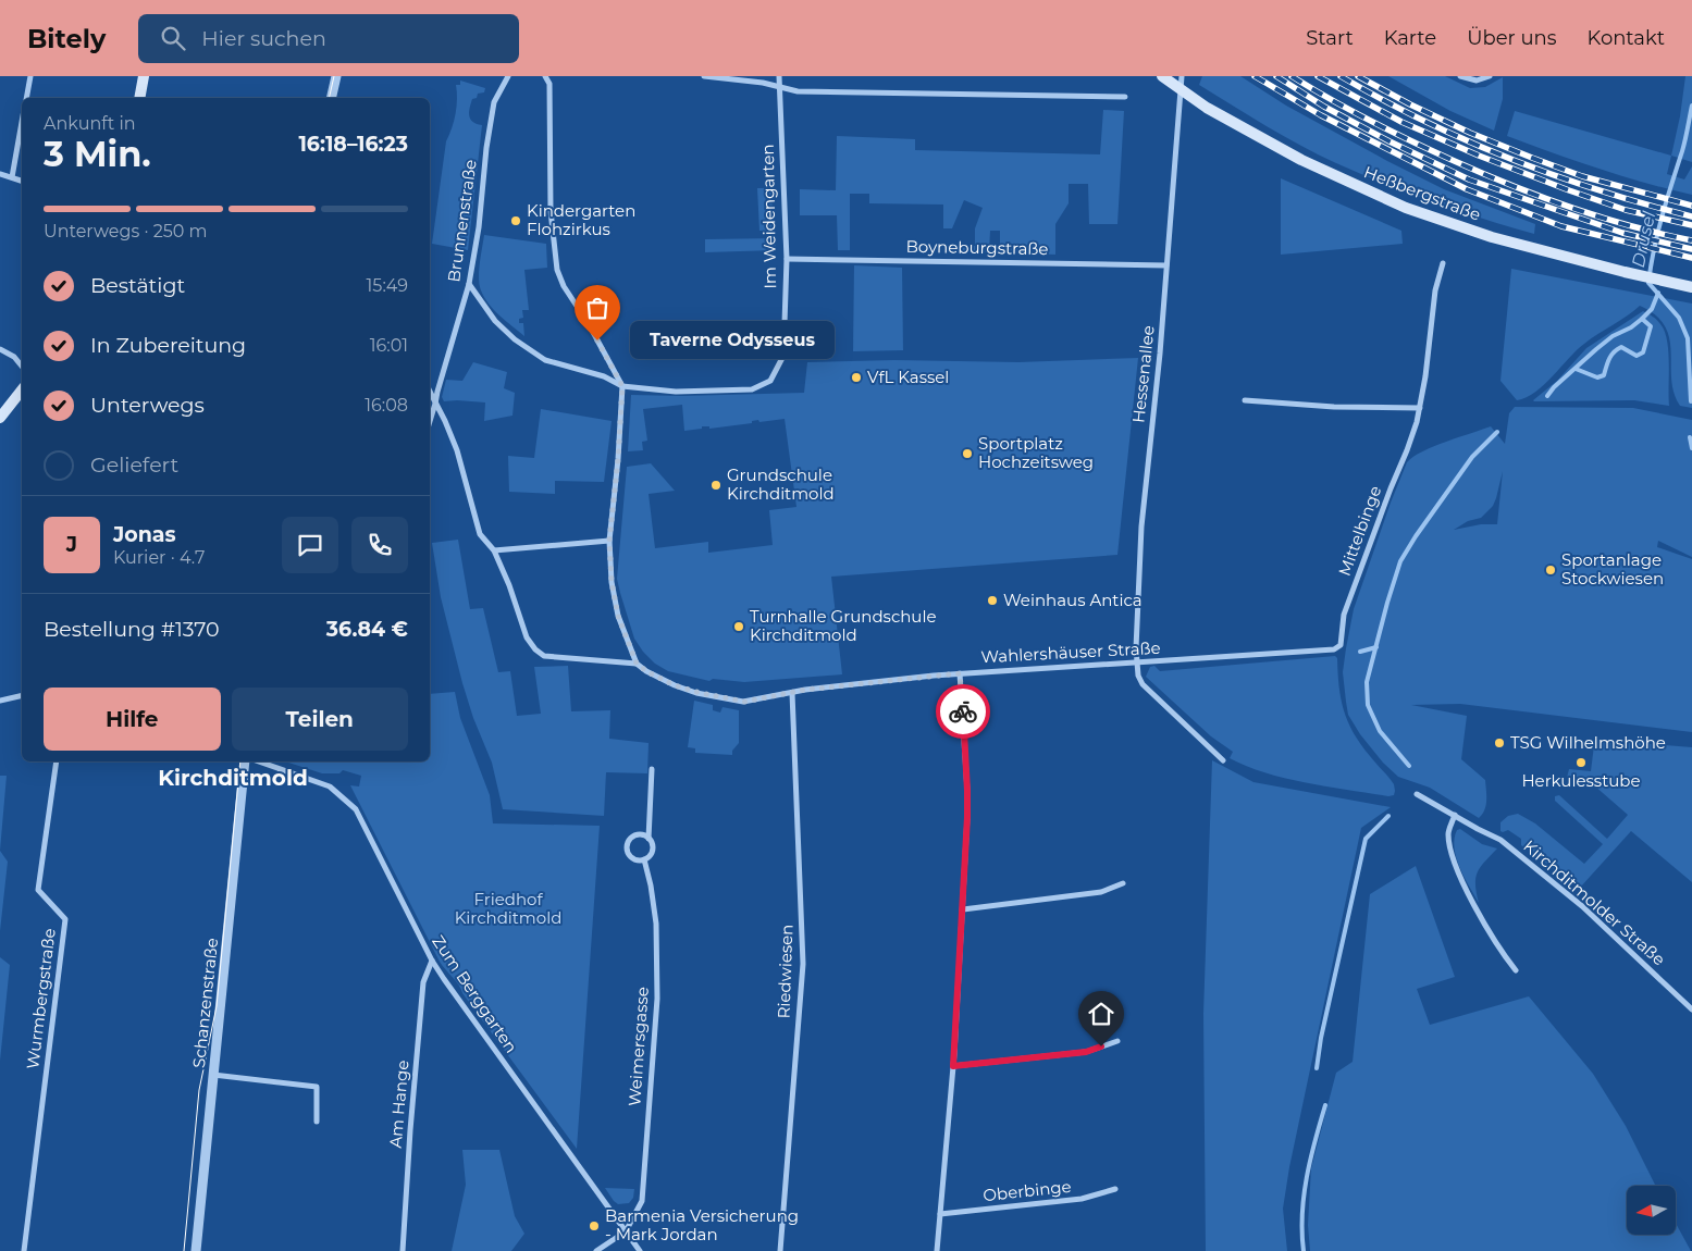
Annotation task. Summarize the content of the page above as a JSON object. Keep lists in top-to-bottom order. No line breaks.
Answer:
{"streets":{"main road":["Heßbergstraße"],"street":["Im Weidengarten","Brunnenstraße","Boyneburgstraße","Hessenallee","Mittelbinge","Wahlershäuser Straße","Kirchditmolder Straße","Riedwiesen","Zum Berggarten","Wurmbergstraße","Schanzenstraße","Weimersgasse","Am Hange","Oberbinge"]},"crossings":[["Heßbergstraße","Hessenallee"],["Im Weidengarten","Boyneburgstraße"],["Boyneburgstraße","Hessenallee"],["Hessenallee","Wahlershäuser Straße"],["Mittelbinge","Wahlershäuser Straße"],["Wahlershäuser Straße","Riedwiesen"],["Zum Berggarten","Weimersgasse"],["Zum Berggarten","Am Hange"]],"districts":["Kirchditmold"],"water":["Drusel"],"parks":["Friedhof Kirchditmold"],"places":["Kindergarten Flohzirkus","Taverne Odysseus","VfL Kassel","Sportplatz Hochzeitsweg","Grundschule Kirchditmold","Sportanlage Stockwiesen","Weinhaus Antica","Turnhalle Grundschule Kirchditmold","TSG Wilhelmshöhe","Herkulesstube","Barmenia Versicherung - Mark Jordan"],"north":"left","page":{"header":"Bitely","search":"Hier suchen","nav":["Start","Karte","Über uns","Kontakt"],"heading":["3 Min.","Ankunft in","16:18–16:23"],"panel":["Jonas","Kurier · 4.7","Bestellung #1370","36.84 €"],"bar":"Unterwegs · 250 m","list":[["Bestätigt","15:49"],["In Zubereitung","16:01"],["Unterwegs","16:08"],"Geliefert"],"bubble":"Taverne Odysseus","round":"J","buttons":["Hilfe","Teilen"]}}
